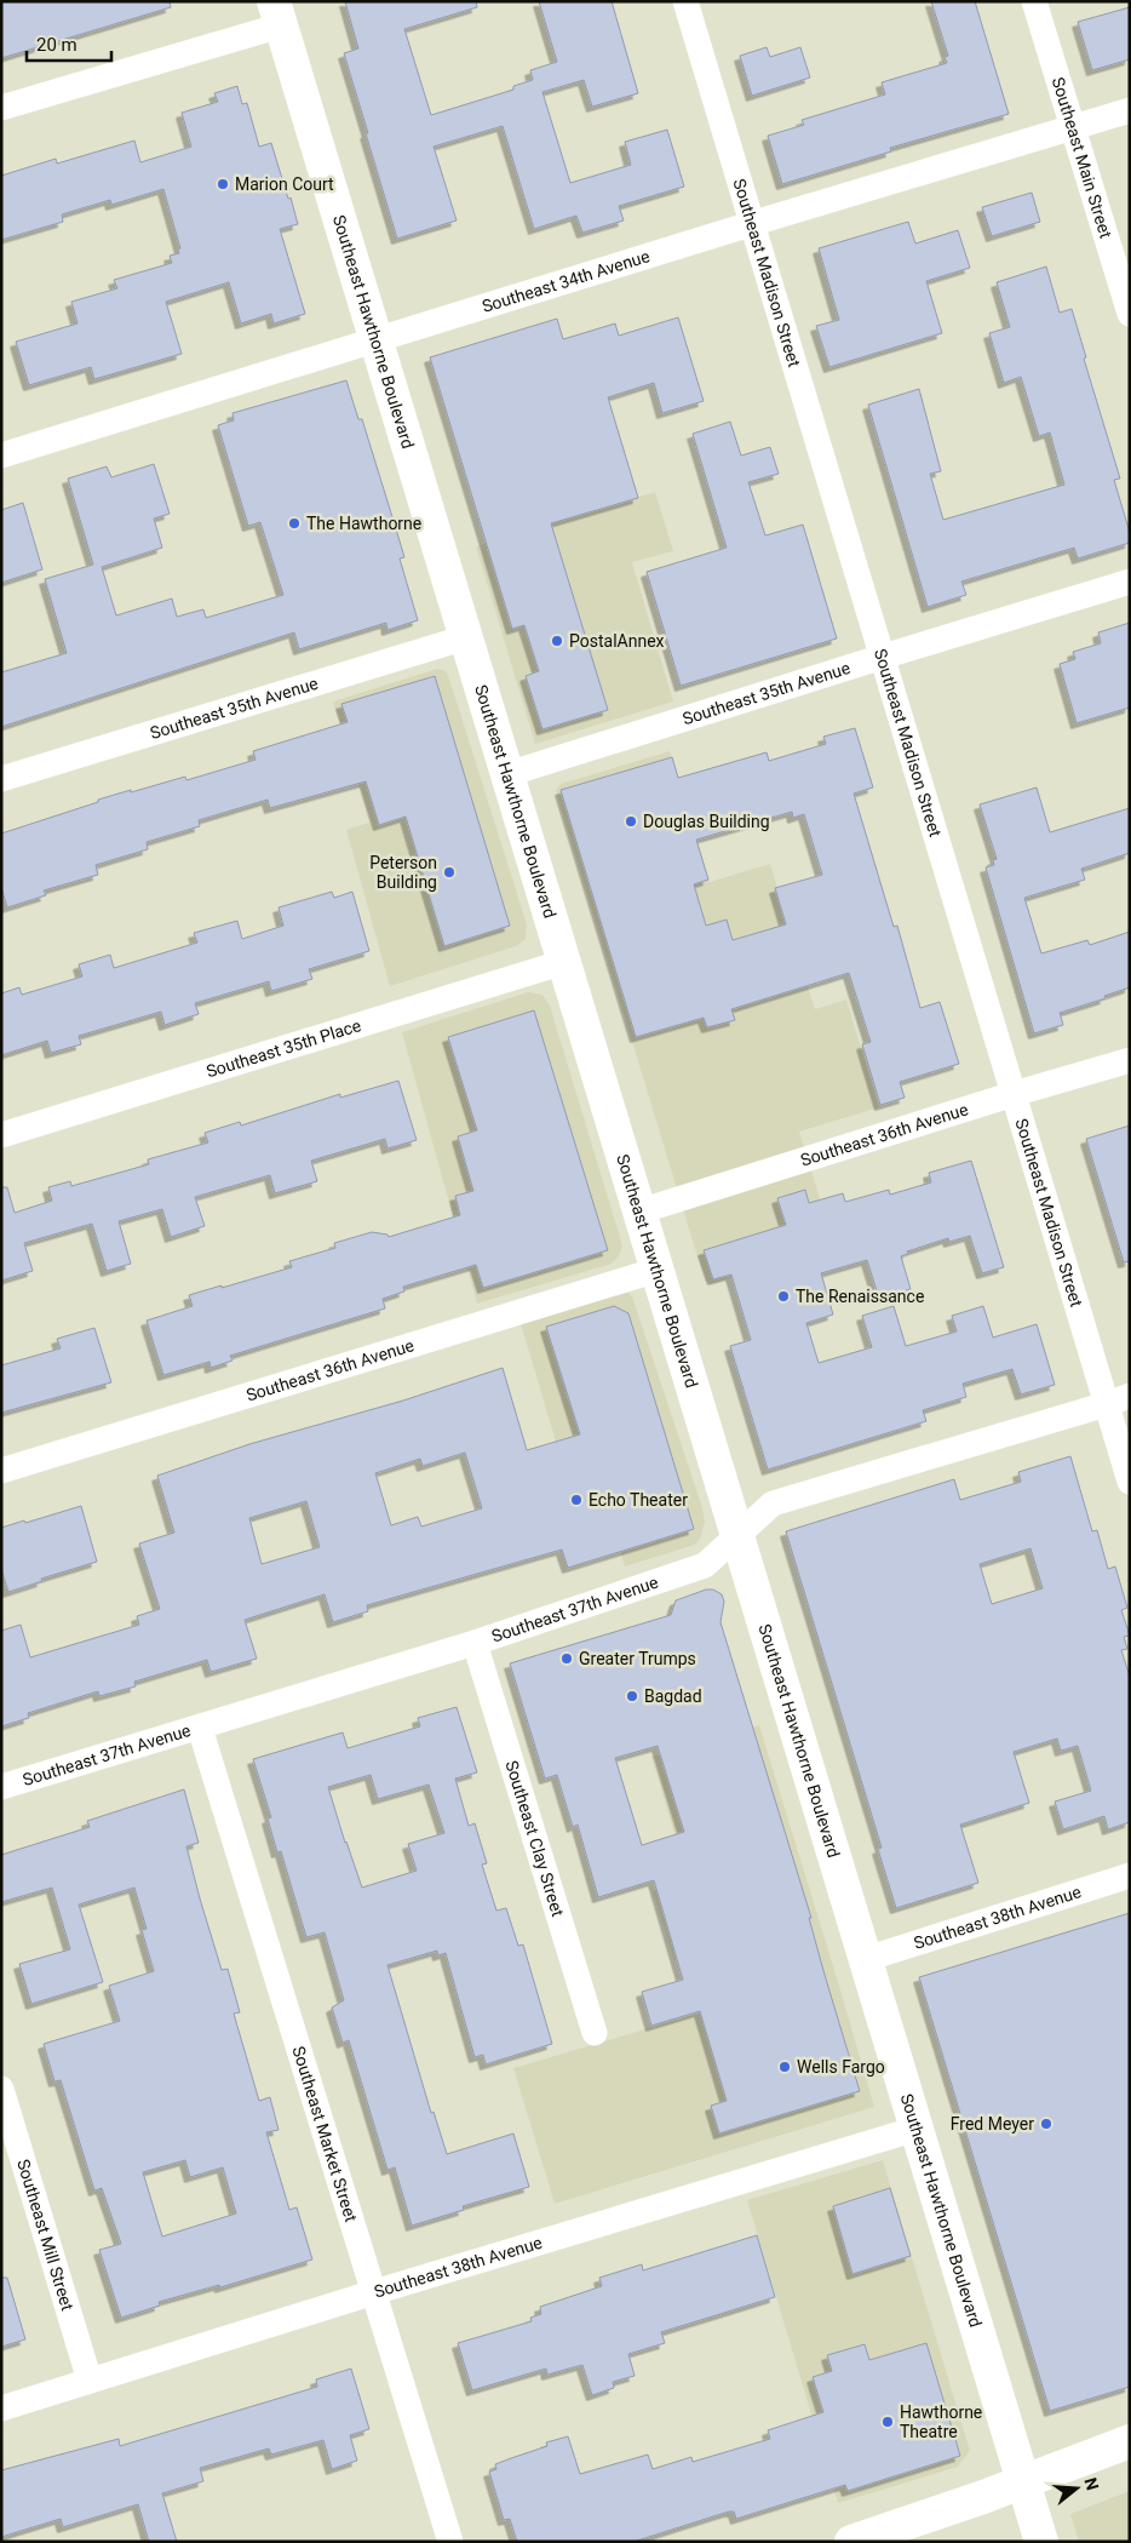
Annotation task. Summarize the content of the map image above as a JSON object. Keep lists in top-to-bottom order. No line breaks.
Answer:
{"streets":{"main road":["Southeast Hawthorne Boulevard"],"street":["Southeast Main Street","Southeast Madison Street","Southeast 34th Avenue","Southeast 35th Avenue","Southeast 35th Place","Southeast 36th Avenue","Southeast 37th Avenue","Southeast Clay Street","Southeast 38th Avenue","Southeast Market Street","Southeast Mill Street"]},"crossings":[["Southeast Main Street","Southeast 34th Avenue"],["Southeast Madison Street","Southeast 34th Avenue"],["Southeast Madison Street","Southeast 35th Avenue"],["Southeast Madison Street","Southeast 36th Avenue"],["Southeast Madison Street","Southeast 37th Avenue"],["Southeast 34th Avenue","Southeast Hawthorne Boulevard"],["Southeast Hawthorne Boulevard","Southeast 35th Avenue"],["Southeast Hawthorne Boulevard","Southeast 35th Place"],["Southeast Hawthorne Boulevard","Southeast 36th Avenue"],["Southeast Hawthorne Boulevard","Southeast 37th Avenue"],["Southeast Hawthorne Boulevard","Southeast 38th Avenue"],["Southeast 37th Avenue","Southeast Clay Street"],["Southeast 37th Avenue","Southeast Market Street"],["Southeast 38th Avenue","Southeast Market Street"],["Southeast 38th Avenue","Southeast Mill Street"]],"places":["Marion Court","The Hawthorne","PostalAnnex","Douglas Building","Peterson Building","The Renaissance","Echo Theater","Greater Trumps","Bagdad","Wells Fargo","Fred Meyer","Hawthorne Theatre"],"scale_bar":"20 m","north":"right"}
